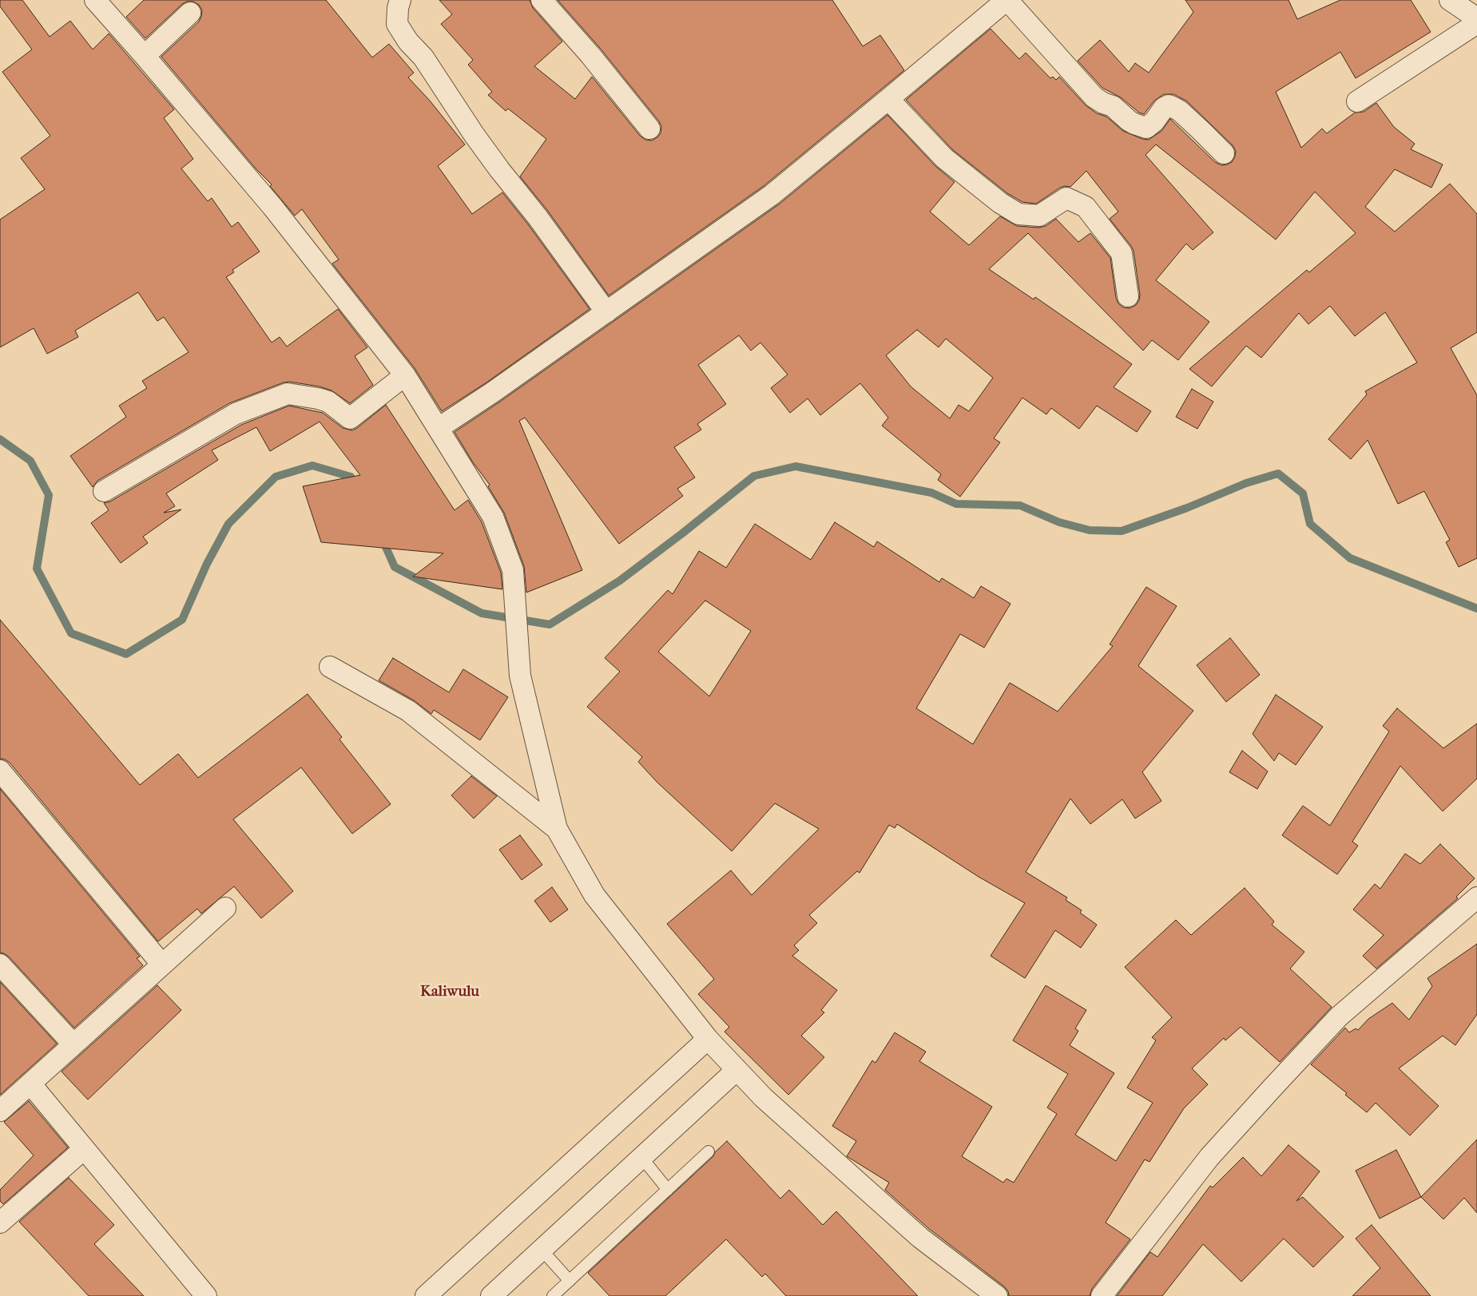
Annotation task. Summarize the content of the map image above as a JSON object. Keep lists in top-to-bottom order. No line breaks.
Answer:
{"districts":["Kaliwulu"]}
